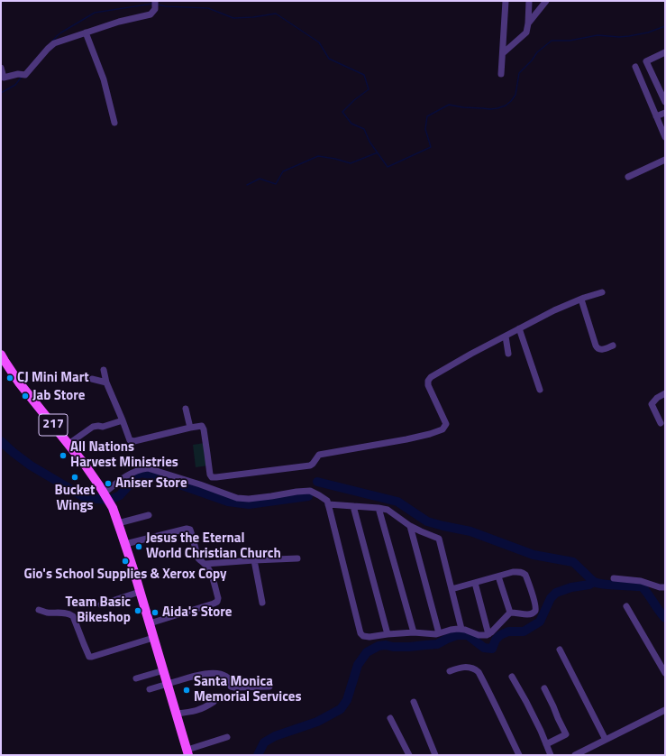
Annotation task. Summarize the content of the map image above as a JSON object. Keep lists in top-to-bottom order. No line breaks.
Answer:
{"streets":{"main road":["217"]},"places":["CJ Mini Mart","Jab Store","All Nations Harvest Ministries","Bucket Wings","Aniser Store","Jesus the Eternal World Christian Church","Gio's School Supplies & Xerox Copy","Team Basic Bikeshop","Aida's Store","Santa Monica Memorial Services"]}
